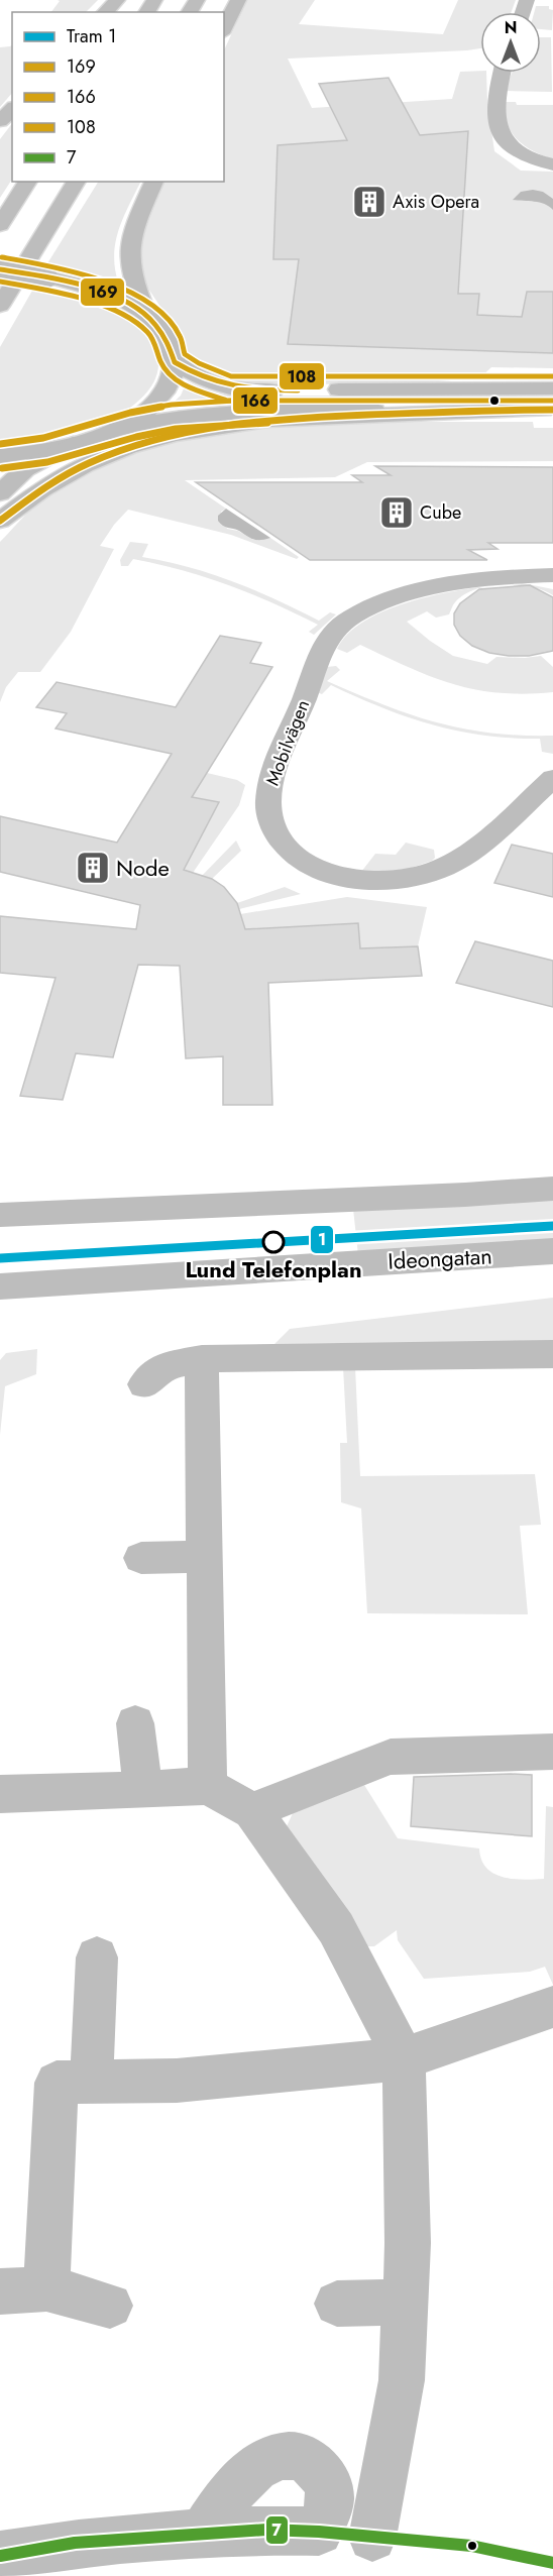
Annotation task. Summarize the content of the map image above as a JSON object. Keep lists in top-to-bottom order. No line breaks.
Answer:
{"streets":{"main road":["Mobilvägen","Ideongatan"]},"places":{"building":["Axis Opera","Cube","Node"],"other":["Lund Telefonplan"]},"lines":["transit line 108","transit line 169","transit line 166","tram line 1","transit line 7"],"legend":["Tram 1","169","166","108","7"],"north":"top"}
